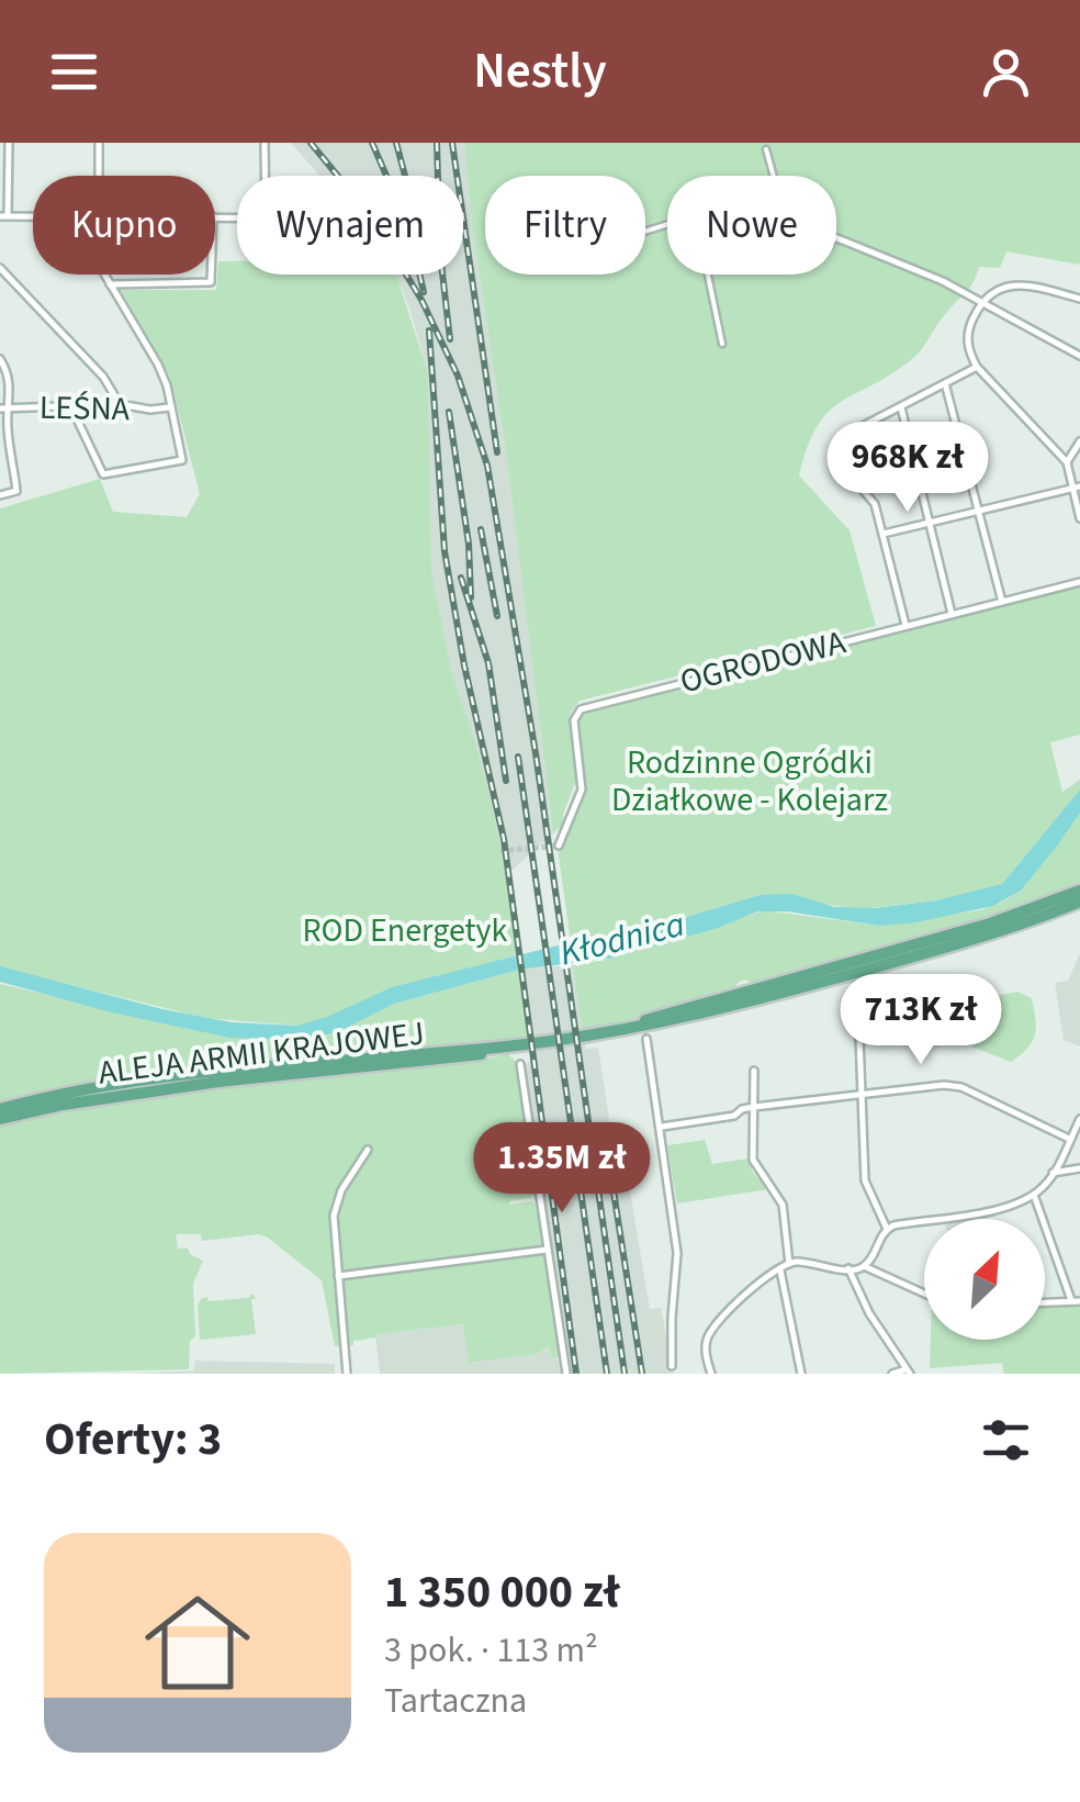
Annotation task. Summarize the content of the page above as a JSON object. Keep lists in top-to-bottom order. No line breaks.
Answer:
{"streets":{"main road":["ALEJA ARMII KRAJOWEJ"],"street":["LEŚNA","OGRODOWA"]},"water":["Kłodnica"],"parks":["Rodzinne Ogródki Działkowe - Kolejarz","ROD Energetyk"],"north":"top right","page":{"header":"Nestly","chip":["Kupno","Wynajem","Filtry","Nowe"],"price":["968K zł","713K zł","1.35M zł"],"heading":"Oferty: 3","list":[{"name":"1 350 000 zł","note":"3 pok. · 113 m² · Tartaczna"}]}}
